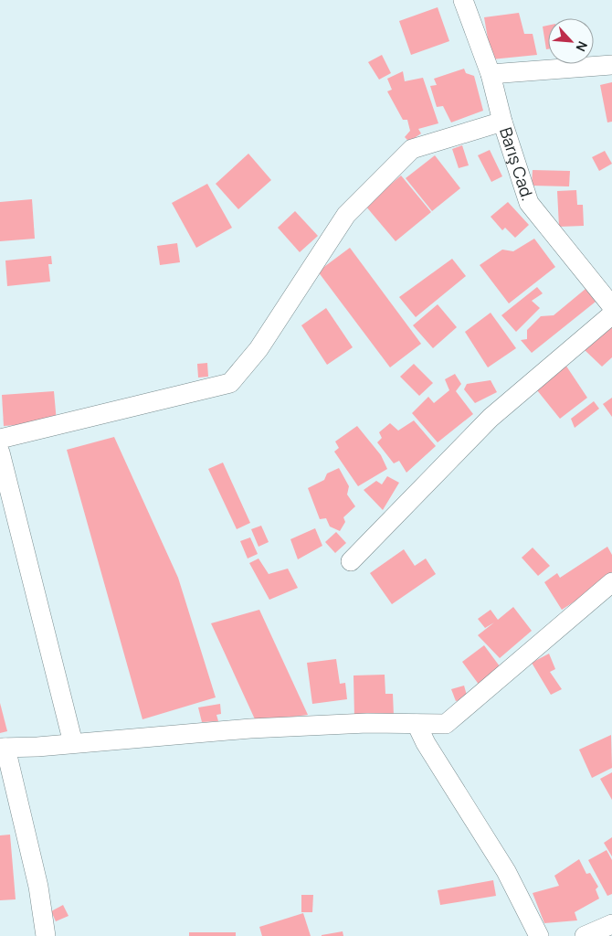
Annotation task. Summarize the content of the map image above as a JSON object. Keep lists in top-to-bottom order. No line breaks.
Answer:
{"streets":{"street":["Barış Cad."]},"north":"bottom right"}
